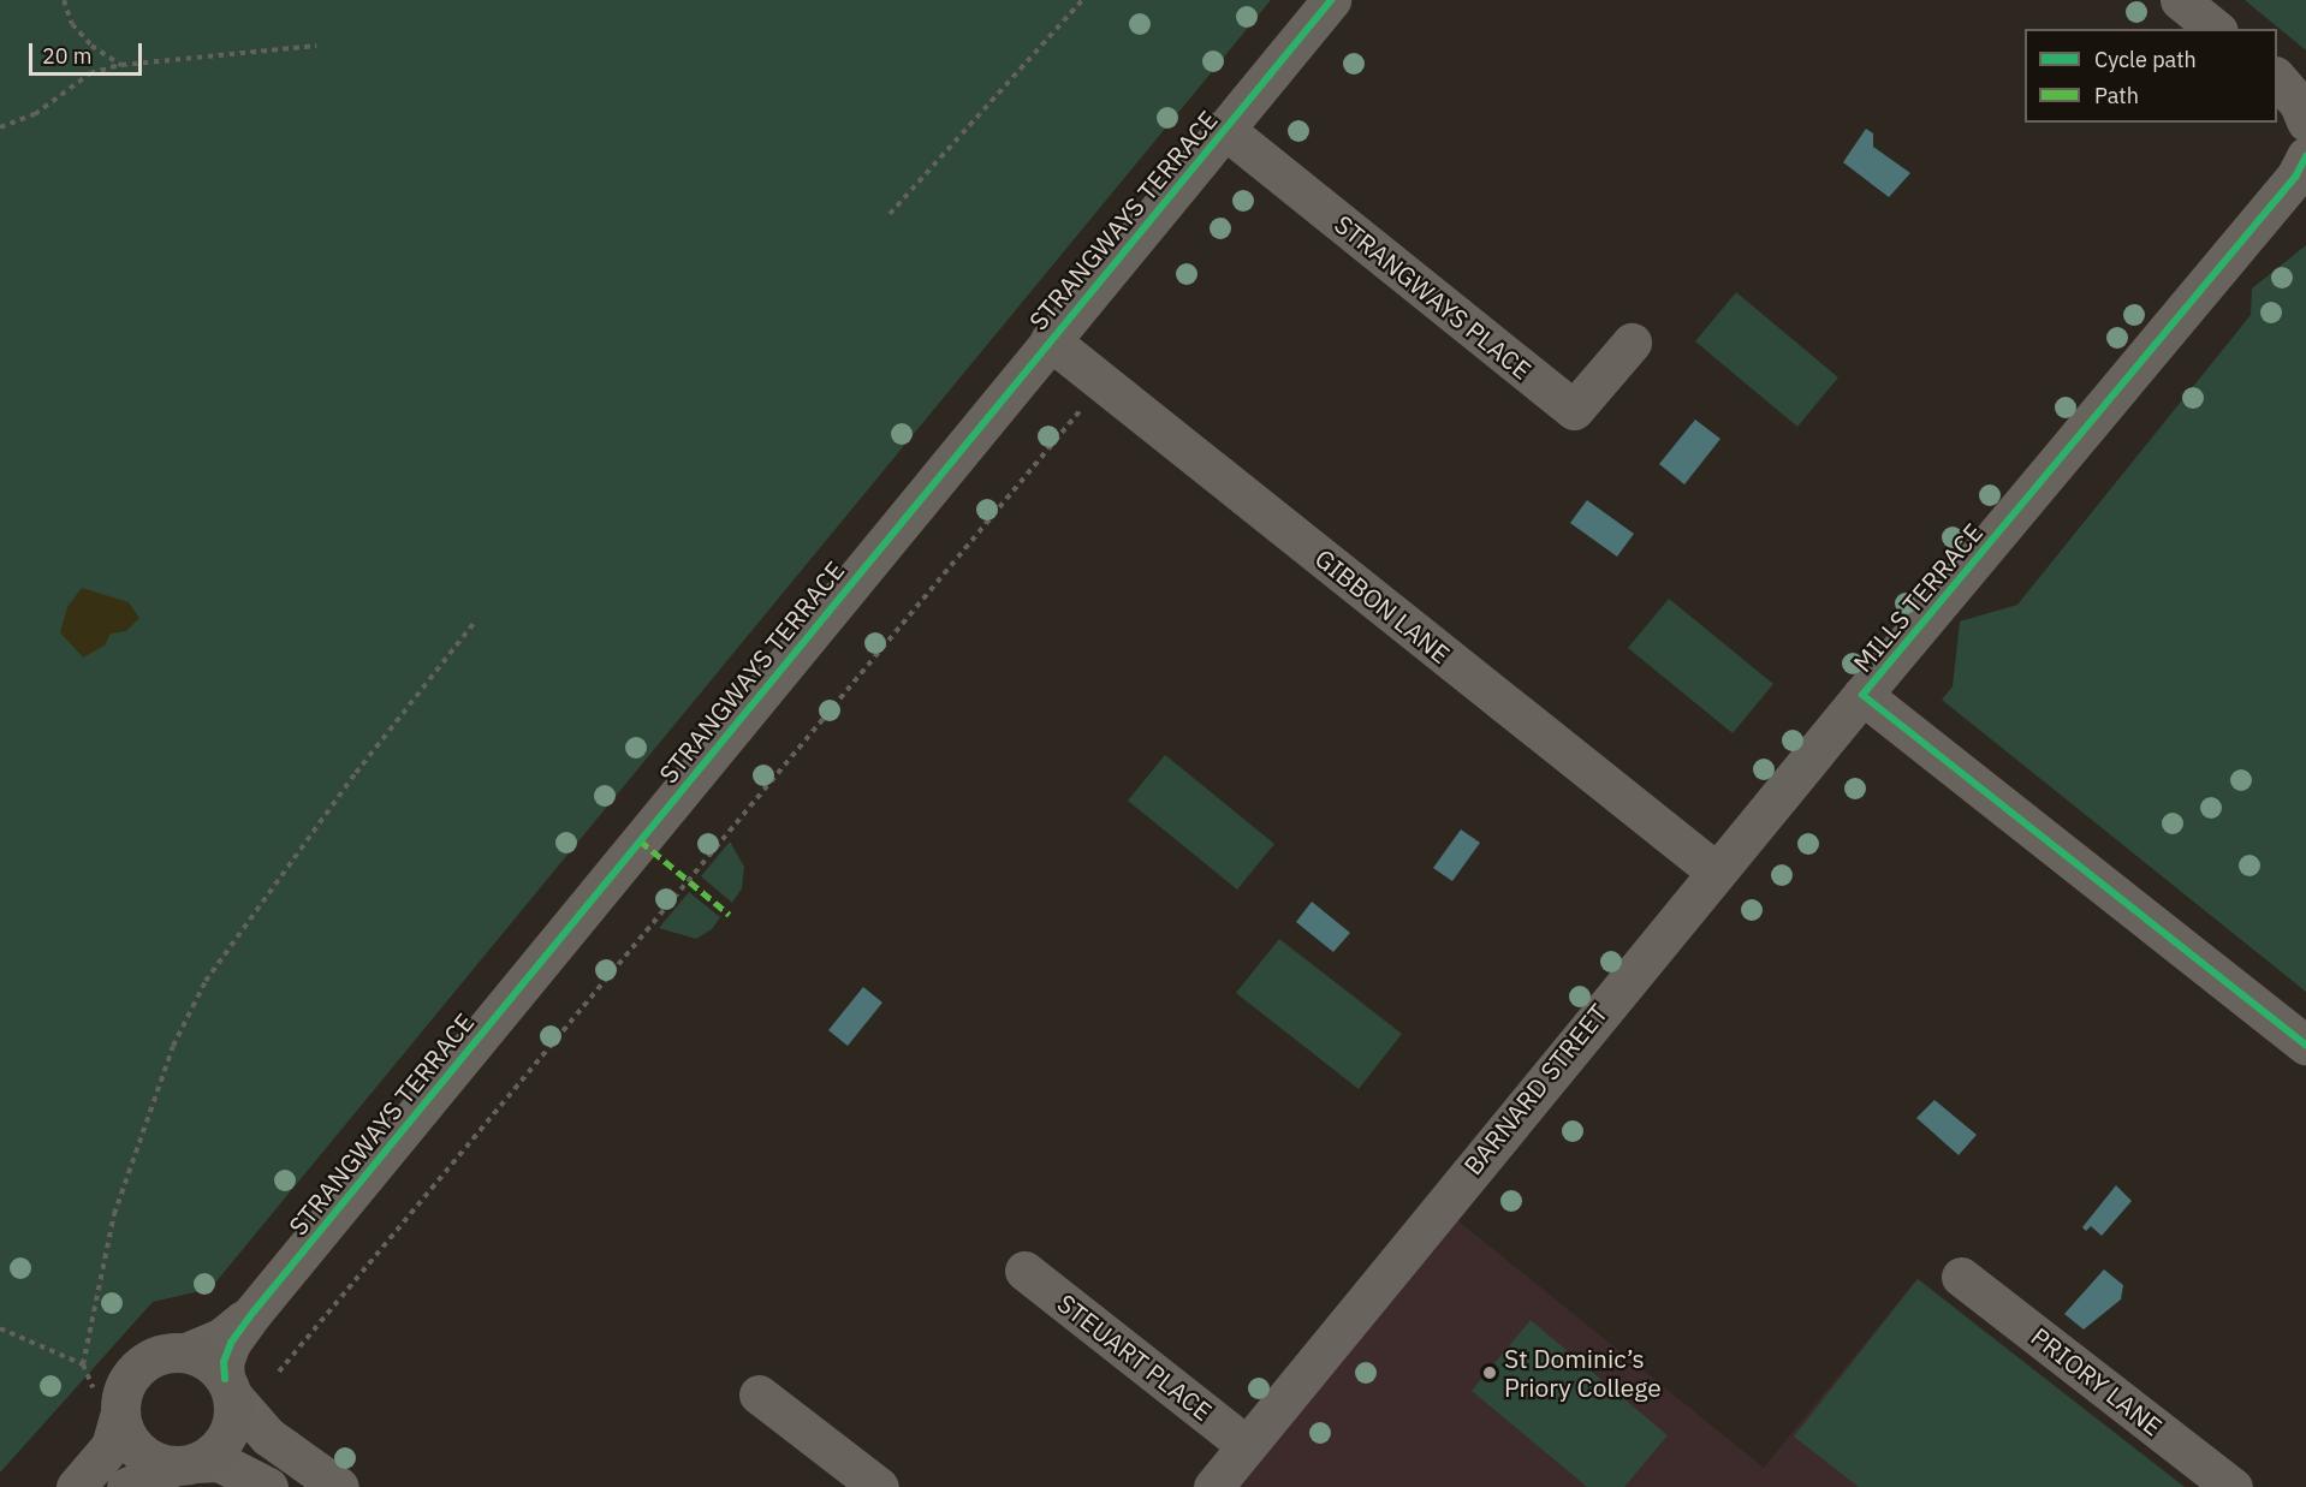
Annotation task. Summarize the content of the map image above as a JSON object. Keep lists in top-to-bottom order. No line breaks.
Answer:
{"streets":{"street":["STRANGWAYS TERRACE","STRANGWAYS PLACE","MILLS TERRACE","GIBBON LANE","BARNARD STREET","STEUART PLACE","PRIORY LANE"]},"crossings":[["STRANGWAYS TERRACE","STRANGWAYS PLACE"],["STRANGWAYS TERRACE","GIBBON LANE"],["MILLS TERRACE","BARNARD STREET"],["GIBBON LANE","BARNARD STREET"],["BARNARD STREET","STEUART PLACE"]],"places":["St Dominic’s Priory College"],"legend":["Cycle path","Path"],"scale_bar":"20 m"}
